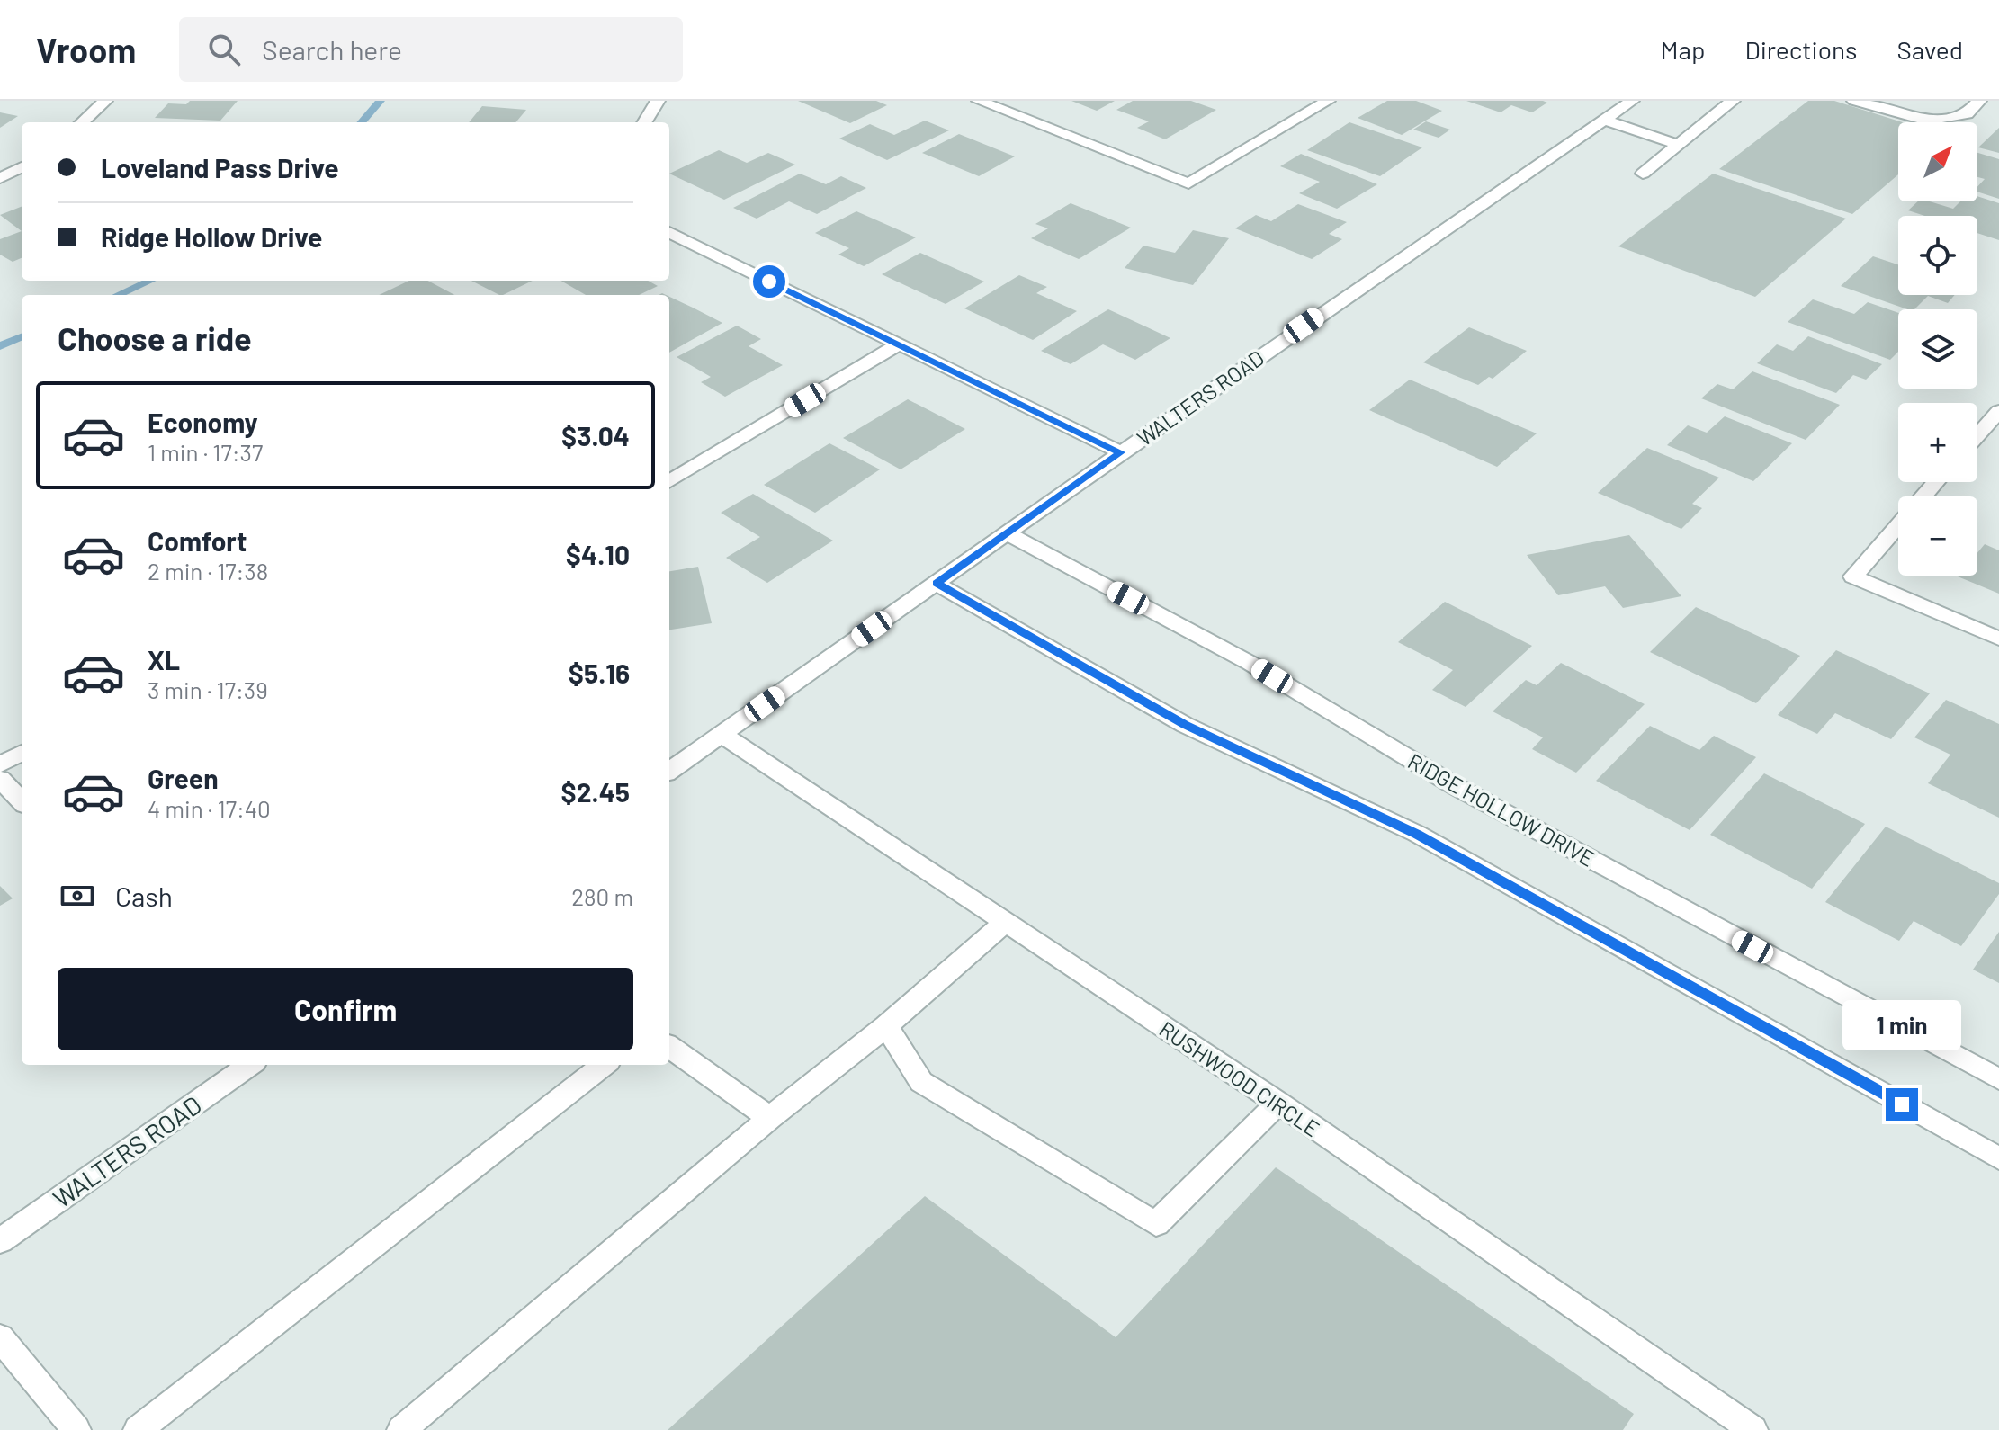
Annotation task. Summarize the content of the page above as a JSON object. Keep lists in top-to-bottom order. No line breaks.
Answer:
{"streets":{"street":["WALTERS ROAD","RIDGE HOLLOW DRIVE","RUSHWOOD CIRCLE"]},"crossings":[["WALTERS ROAD","RIDGE HOLLOW DRIVE"],["WALTERS ROAD","RUSHWOOD CIRCLE"]],"north":"top right","page":{"header":"Vroom","search":"Search here","nav":["Map","Directions","Saved"],"map_buttons":["+","−"],"banner":["Loveland Pass Drive","Ridge Hollow Drive"],"heading":"Choose a ride","list":[{"name":"Economy","note":"1 min · 17:37","value":"$3.04"},{"name":"Comfort","note":"2 min · 17:38","value":"$4.10"},{"name":"XL","note":"3 min · 17:39","value":"$5.16"},{"name":"Green","note":"4 min · 17:40","value":"$2.45"}],"pay":["Cash","280 m"],"buttons":"Confirm","bubble":"1 min"}}
